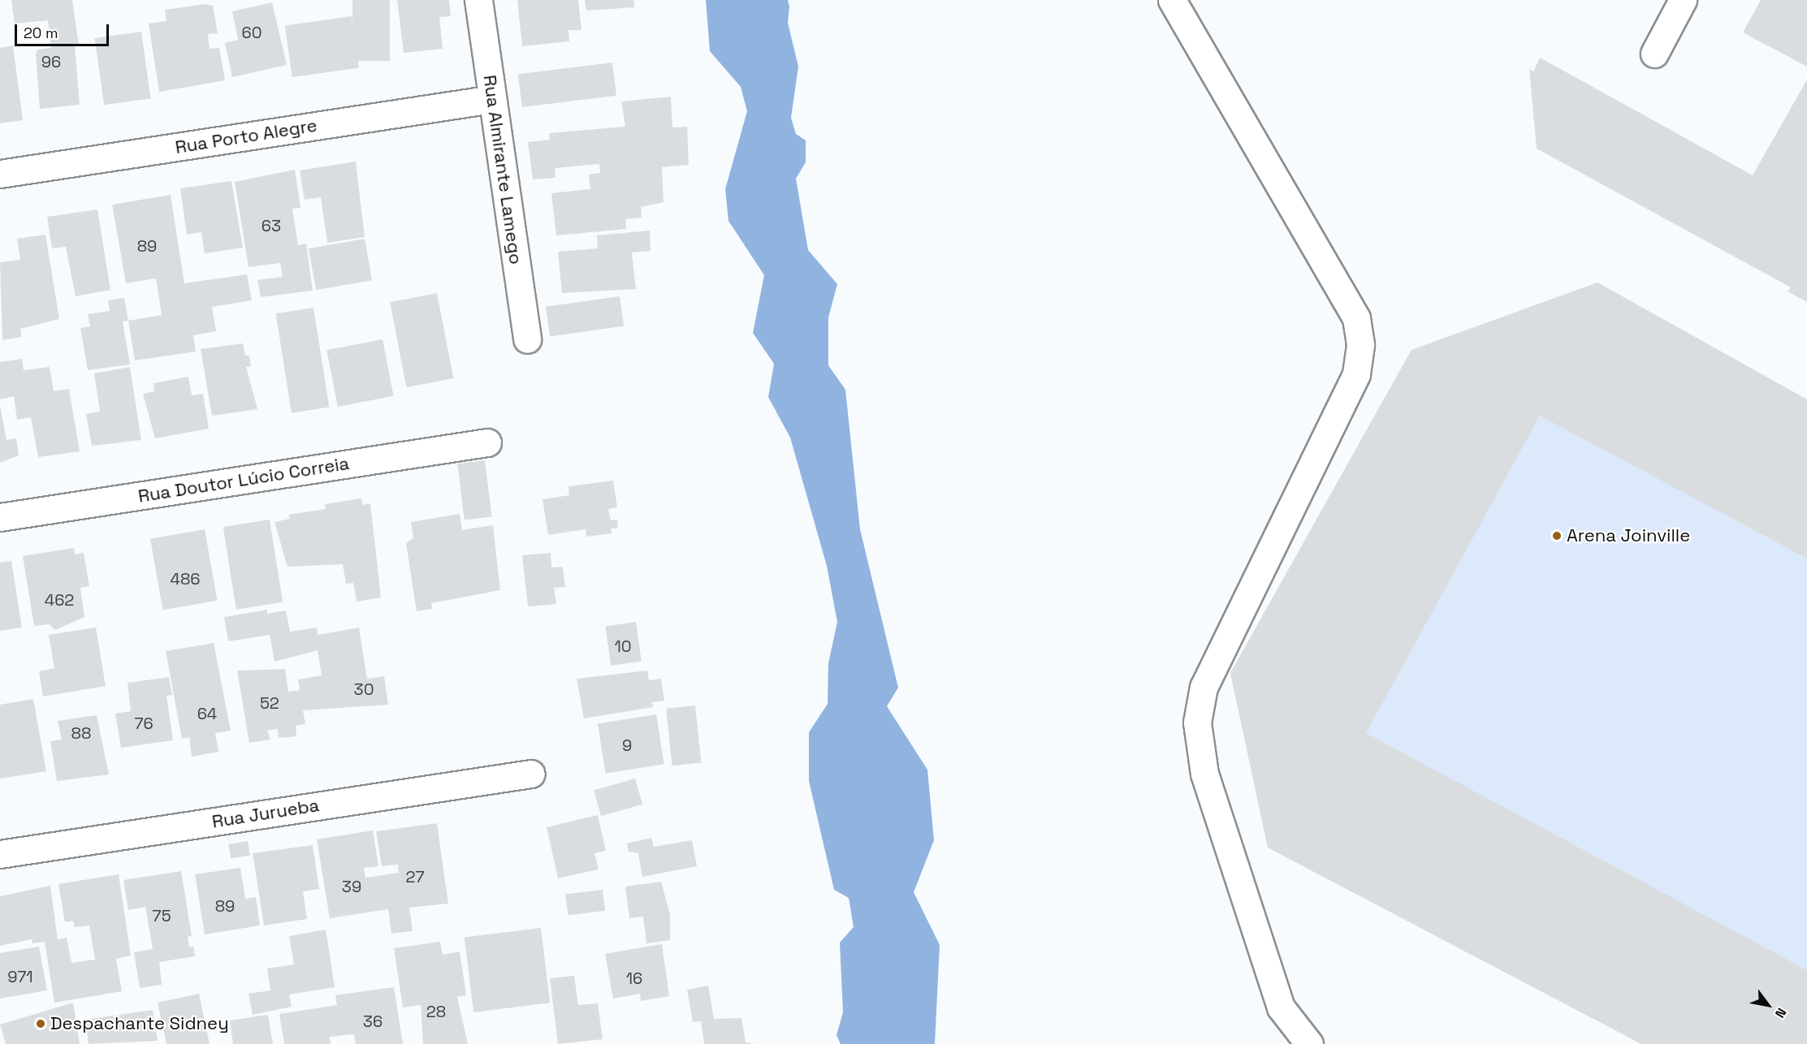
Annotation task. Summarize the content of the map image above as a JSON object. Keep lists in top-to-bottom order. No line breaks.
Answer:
{"streets":{"street":["Rua Porto Alegre","Rua Almirante Lamego","Rua Doutor Lúcio Correia","Rua Jurueba"]},"crossings":[["Rua Porto Alegre","Rua Almirante Lamego"]],"places":["Arena Joinville","Despachante Sidney"],"house_numbers":["60","96","63","89","486","462","10","30","52","64","76","88","9","27","39","89","75","971","16","28","36"],"scale_bar":"20 m","north":"bottom right"}
